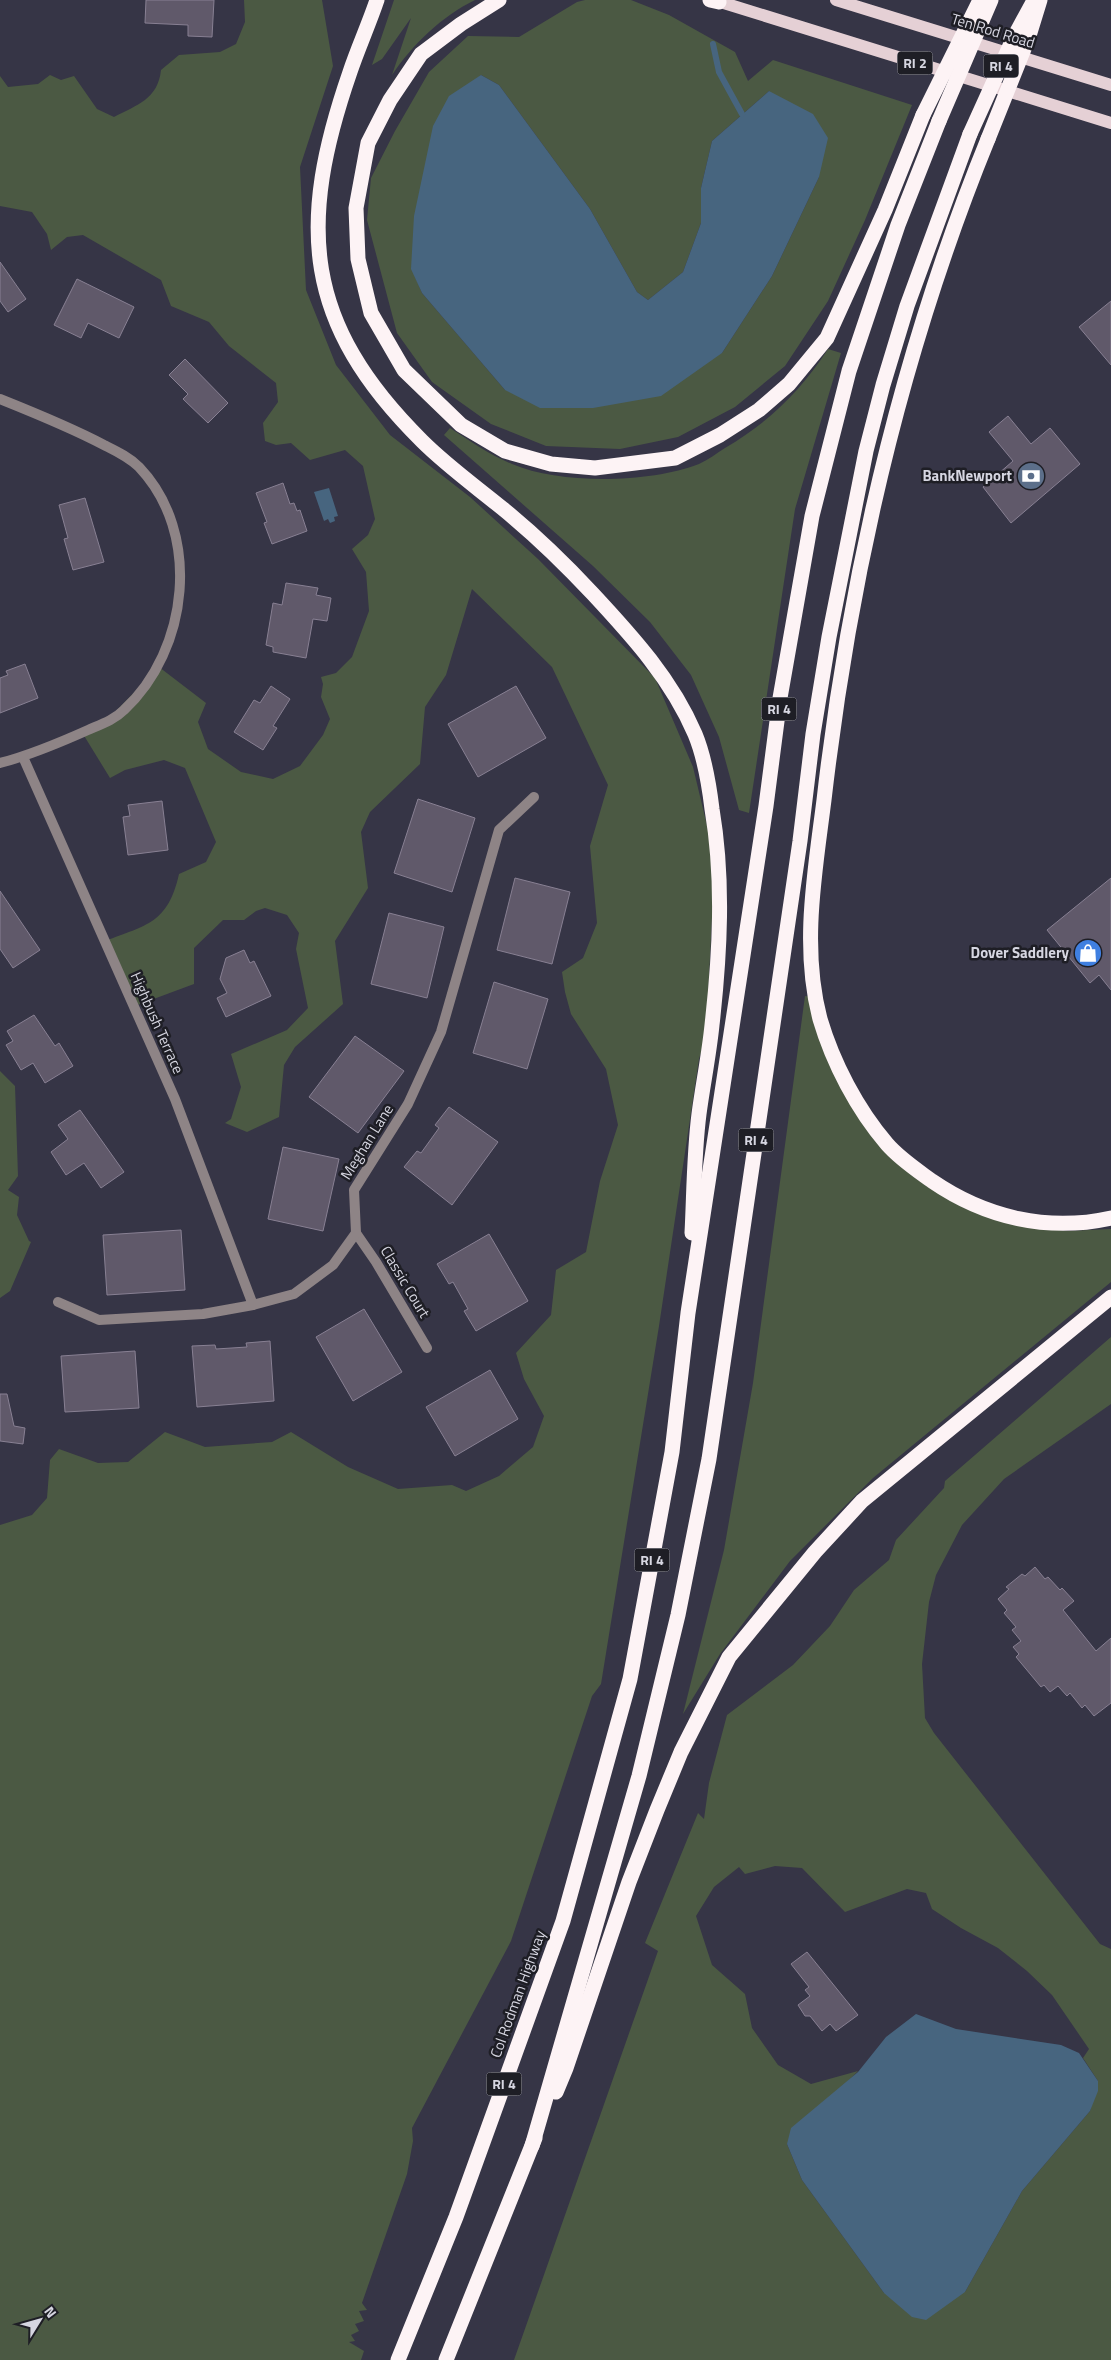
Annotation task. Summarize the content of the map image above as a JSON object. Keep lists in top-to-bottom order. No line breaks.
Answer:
{"streets":{"highway":["RI 4","Col Rodman Highway"],"main road":["Ten Rod Road","RI 2"],"street":["Highbush Terrace","Meghan Lane","Classic Court"]},"crossings":[["RI 4","Col Rodman Highway"],["Meghan Lane","Classic Court"]],"places":{"bank":["BankNewport"],"shop":["Dover Saddlery"]},"north":"top right"}
